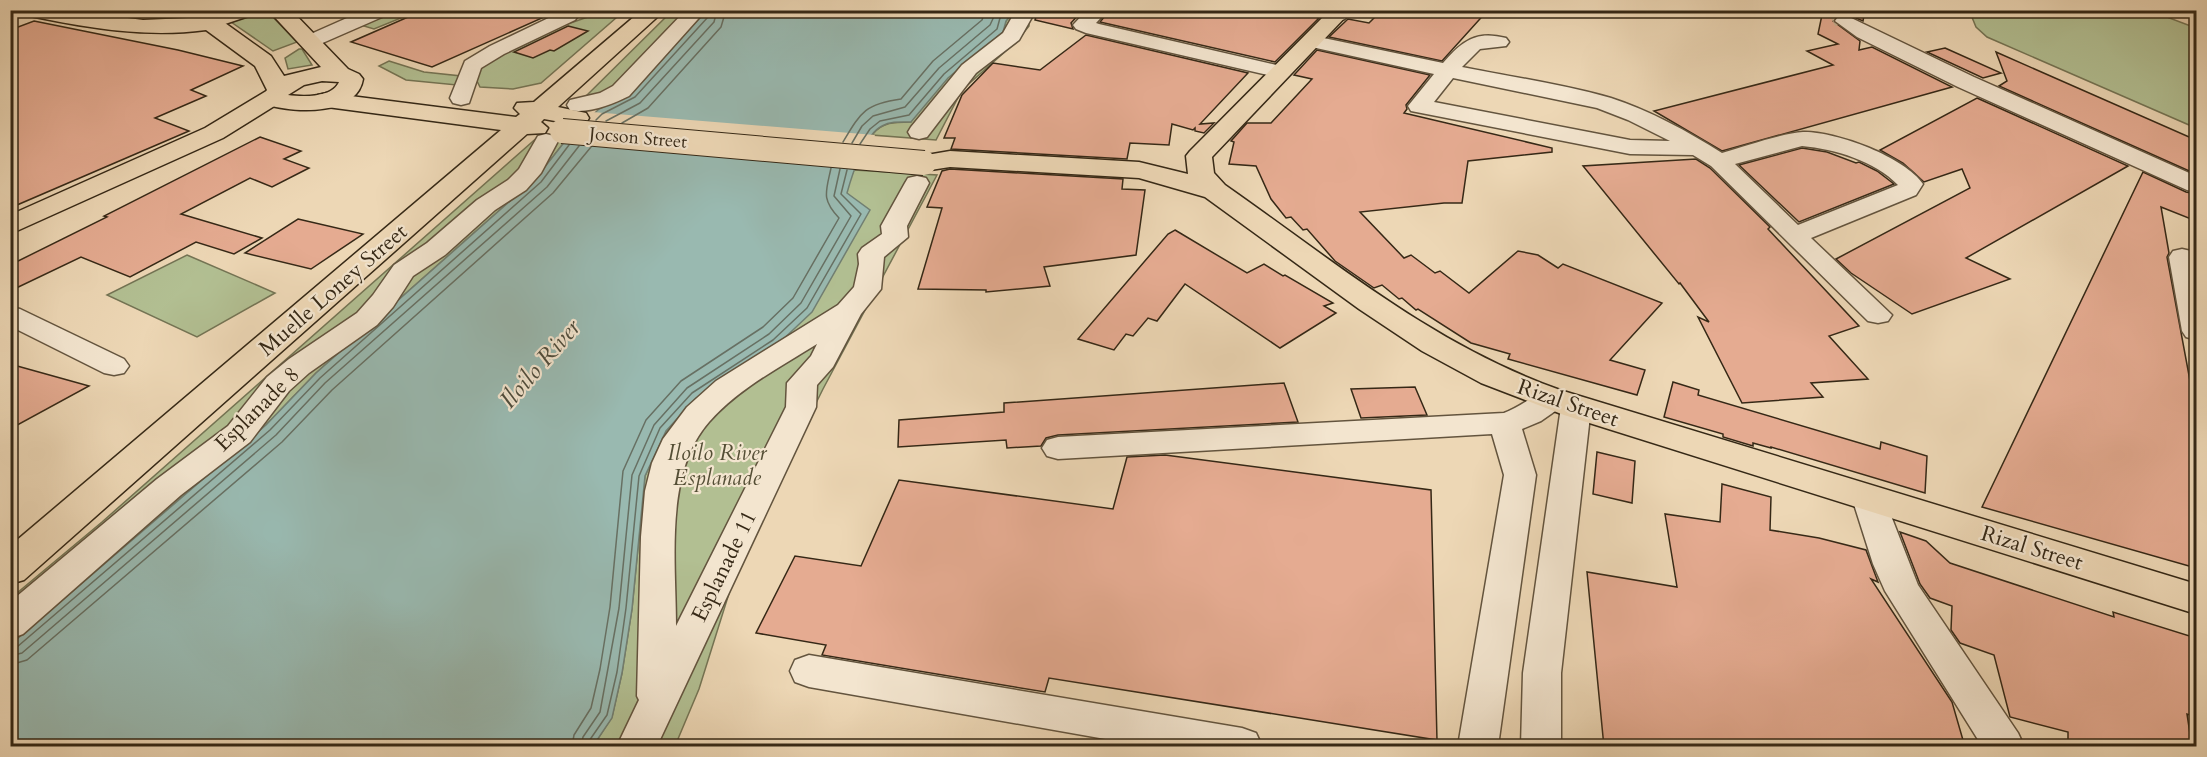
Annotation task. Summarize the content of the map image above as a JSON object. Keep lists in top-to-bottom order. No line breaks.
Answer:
{"streets":{"main road":["Jocson Street","Muelle Loney Street","Rizal Street"],"street":["Esplanade 8","Esplanade 11"]},"crossings":[["Jocson Street","Muelle Loney Street"],["Jocson Street","Rizal Street"],["Jocson Street","Esplanade 8"],["Jocson Street","Esplanade 11"],["Muelle Loney Street","Esplanade 8"]],"water":["Iloilo River"],"parks":["Iloilo River Esplanade"]}
